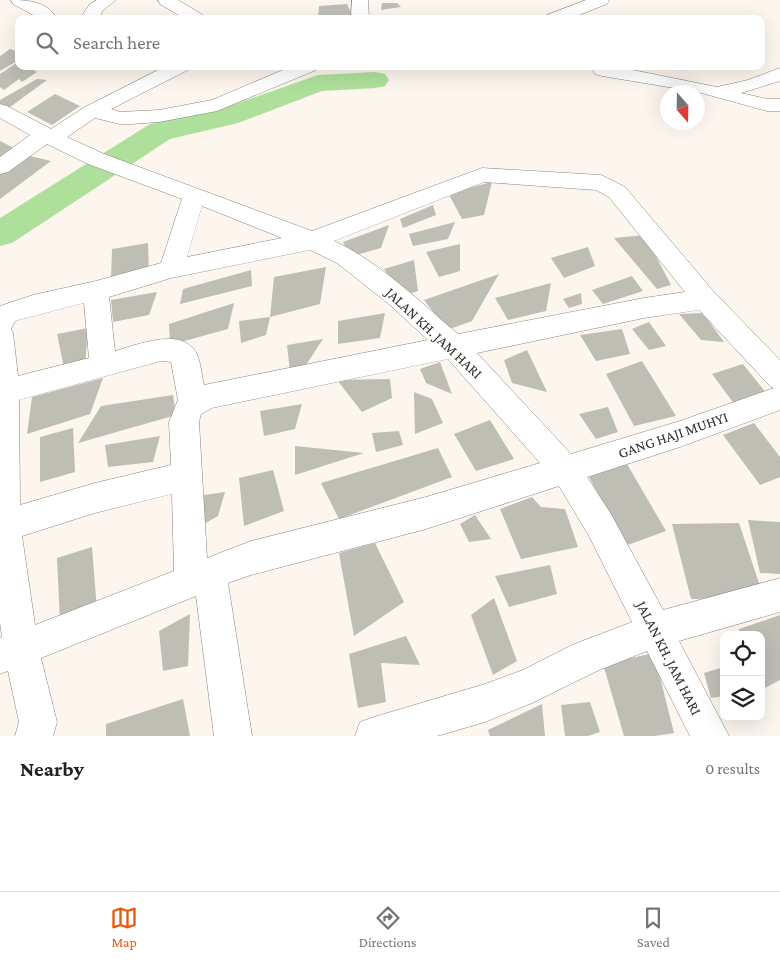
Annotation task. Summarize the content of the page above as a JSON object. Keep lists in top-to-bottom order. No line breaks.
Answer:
{"streets":{"street":["JALAN KH. JAM HARI","GANG HAJI MUHYI"]},"crossings":[["JALAN KH. JAM HARI","GANG HAJI MUHYI"]],"north":"bottom","page":{"search":"Search here","heading":["Nearby","0 results"],"nav":["Map","Directions","Saved"]}}
